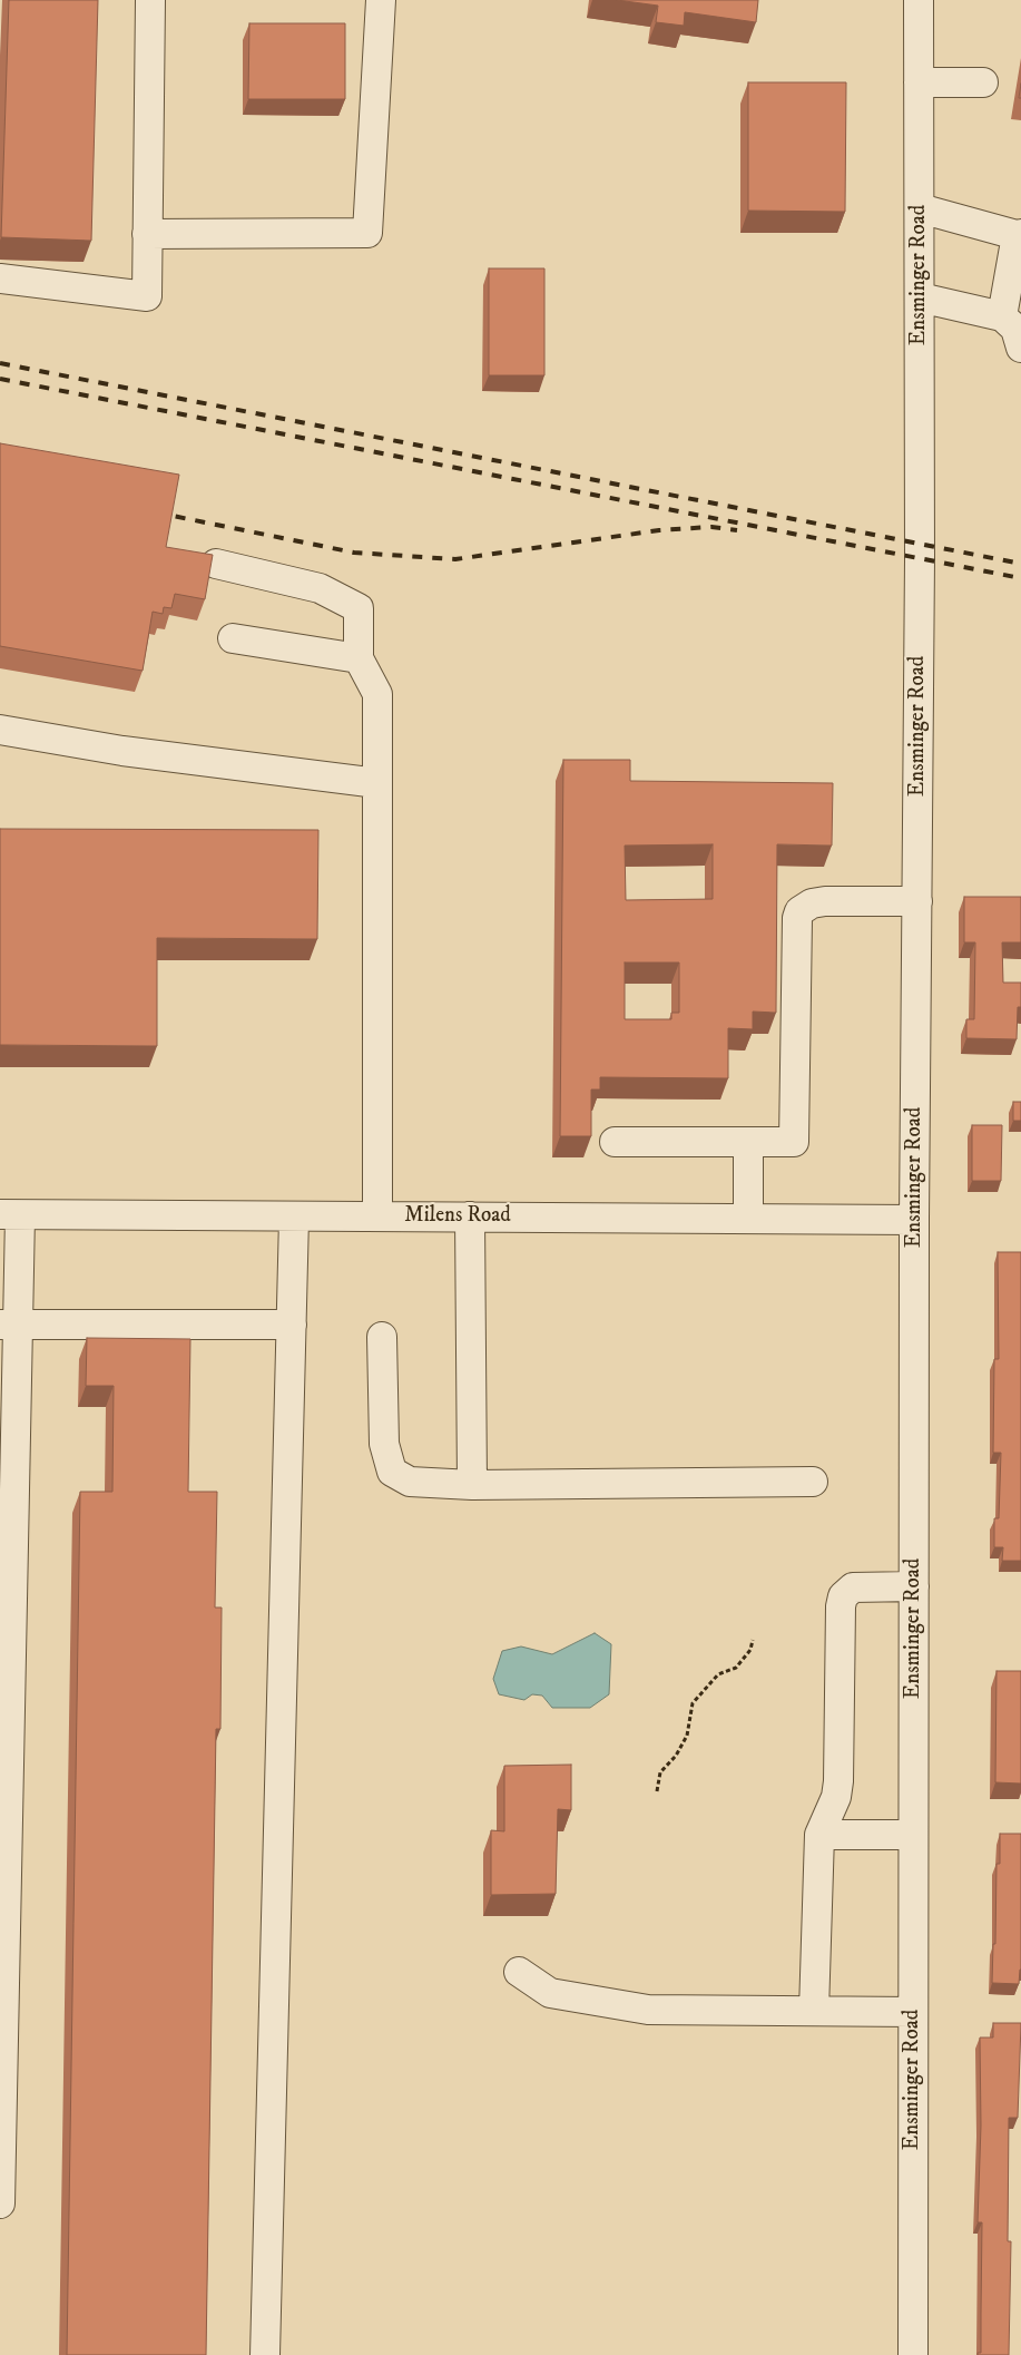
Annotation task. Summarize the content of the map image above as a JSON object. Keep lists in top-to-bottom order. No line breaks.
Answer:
{"streets":{"street":["Ensminger Road","Milens Road"]},"crossings":[["Ensminger Road","Milens Road"]]}
